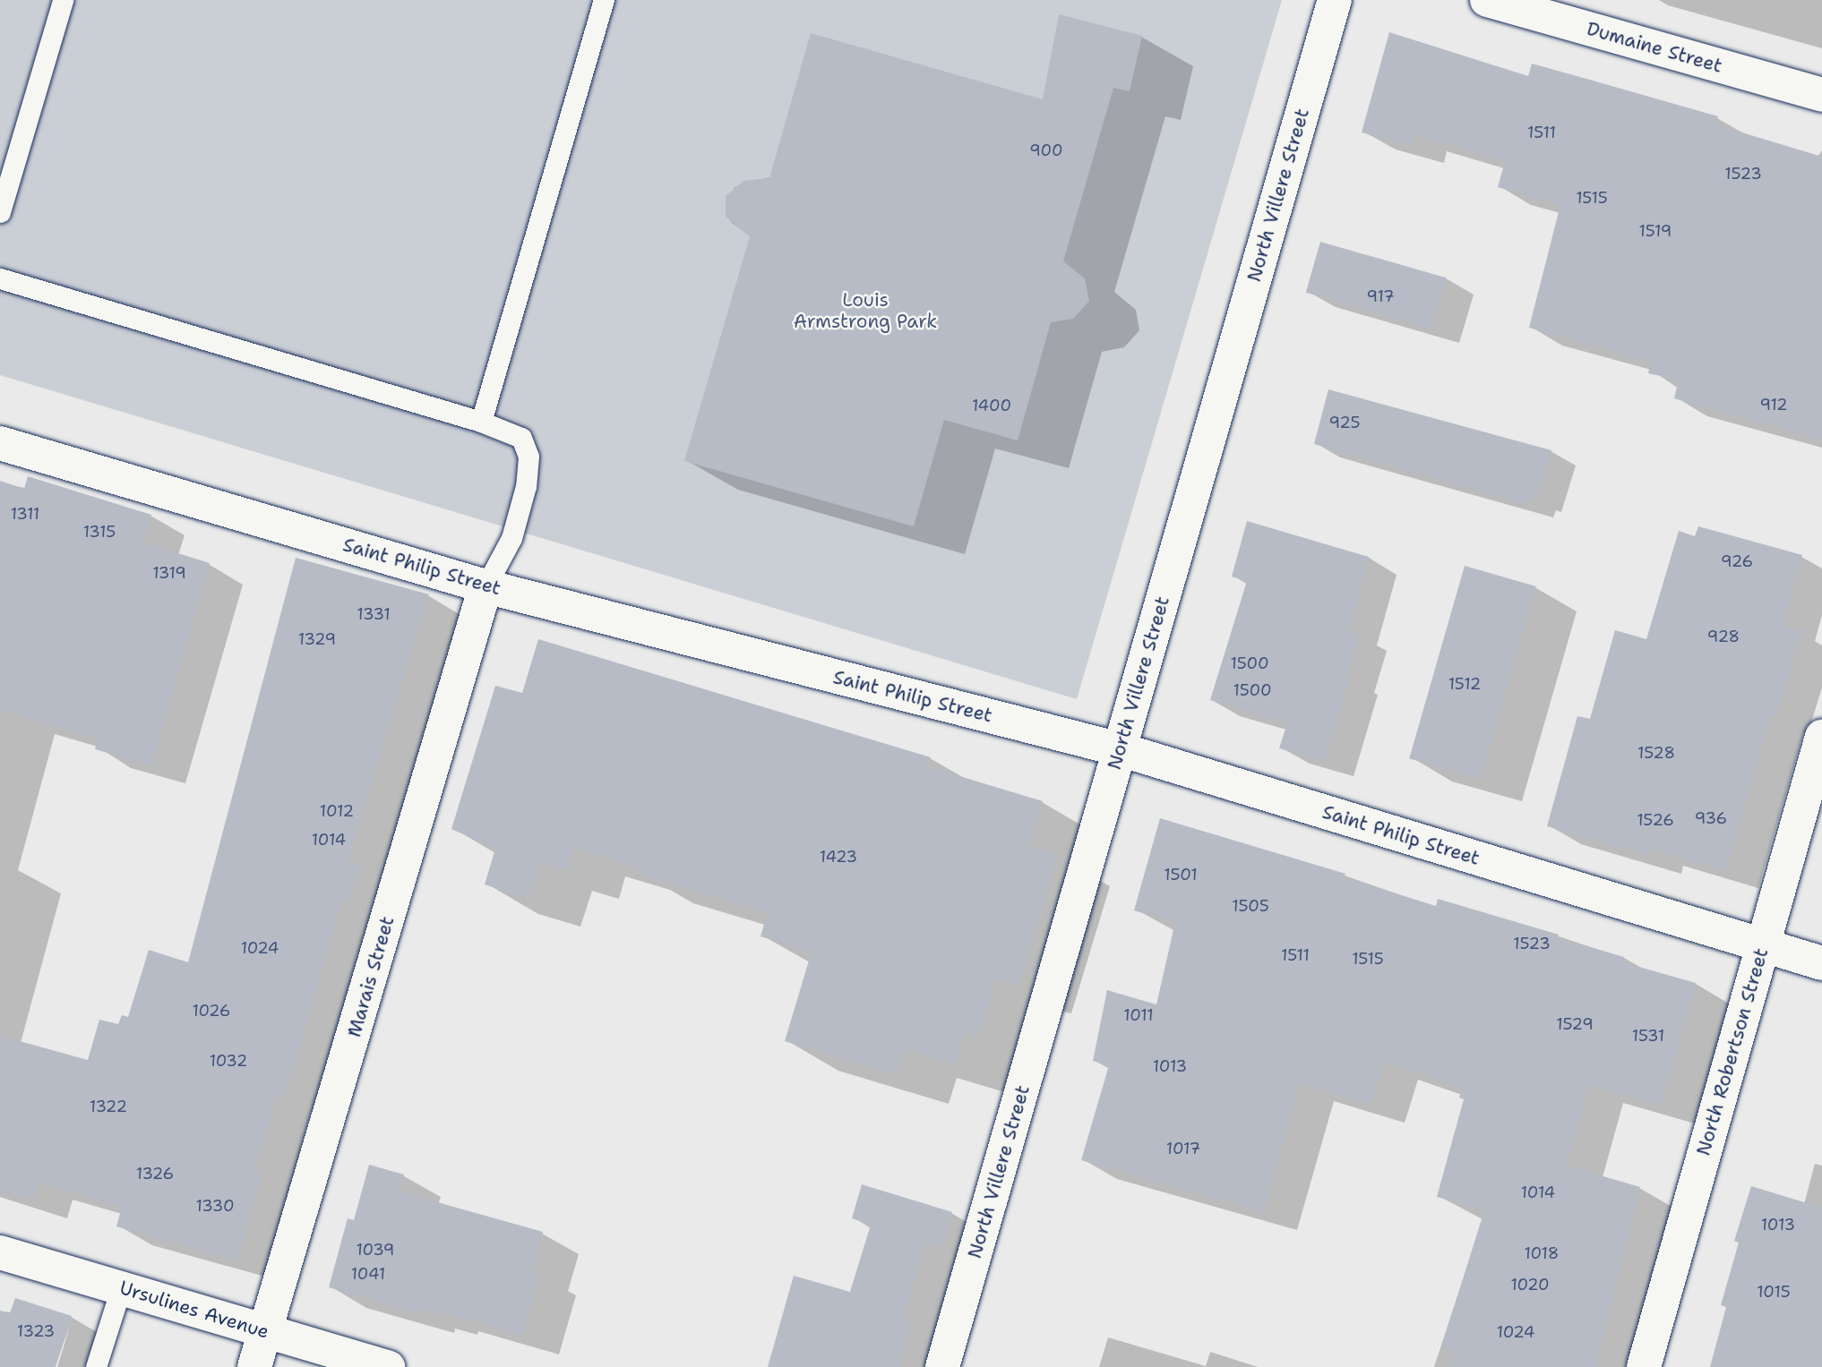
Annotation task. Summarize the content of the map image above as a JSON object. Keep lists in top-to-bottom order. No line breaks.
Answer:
{"streets":{"street":["Dumaine Street","North Villere Street","Saint Philip Street","Marais Street","North Robertson Street","Ursulines Avenue"]},"crossings":[["North Villere Street","Saint Philip Street"],["Saint Philip Street","Marais Street"],["Saint Philip Street","North Robertson Street"],["Marais Street","Ursulines Avenue"]],"parks":["Louis Armstrong Park"],"house_numbers":["1511","900","1523","1515","1519","917","912","1400","925","1311","1315","926","1319","1331","928","1329","1500","1512","1500","1528","1012","936","1526","1014","1423","1501","1505","1523","1024","1511","1515","1026","1011","1529","1531","1032","1013","1322","1017","1326","1014","1330","1013","1039","1018","1041","1020","1015","1323","1024"]}
